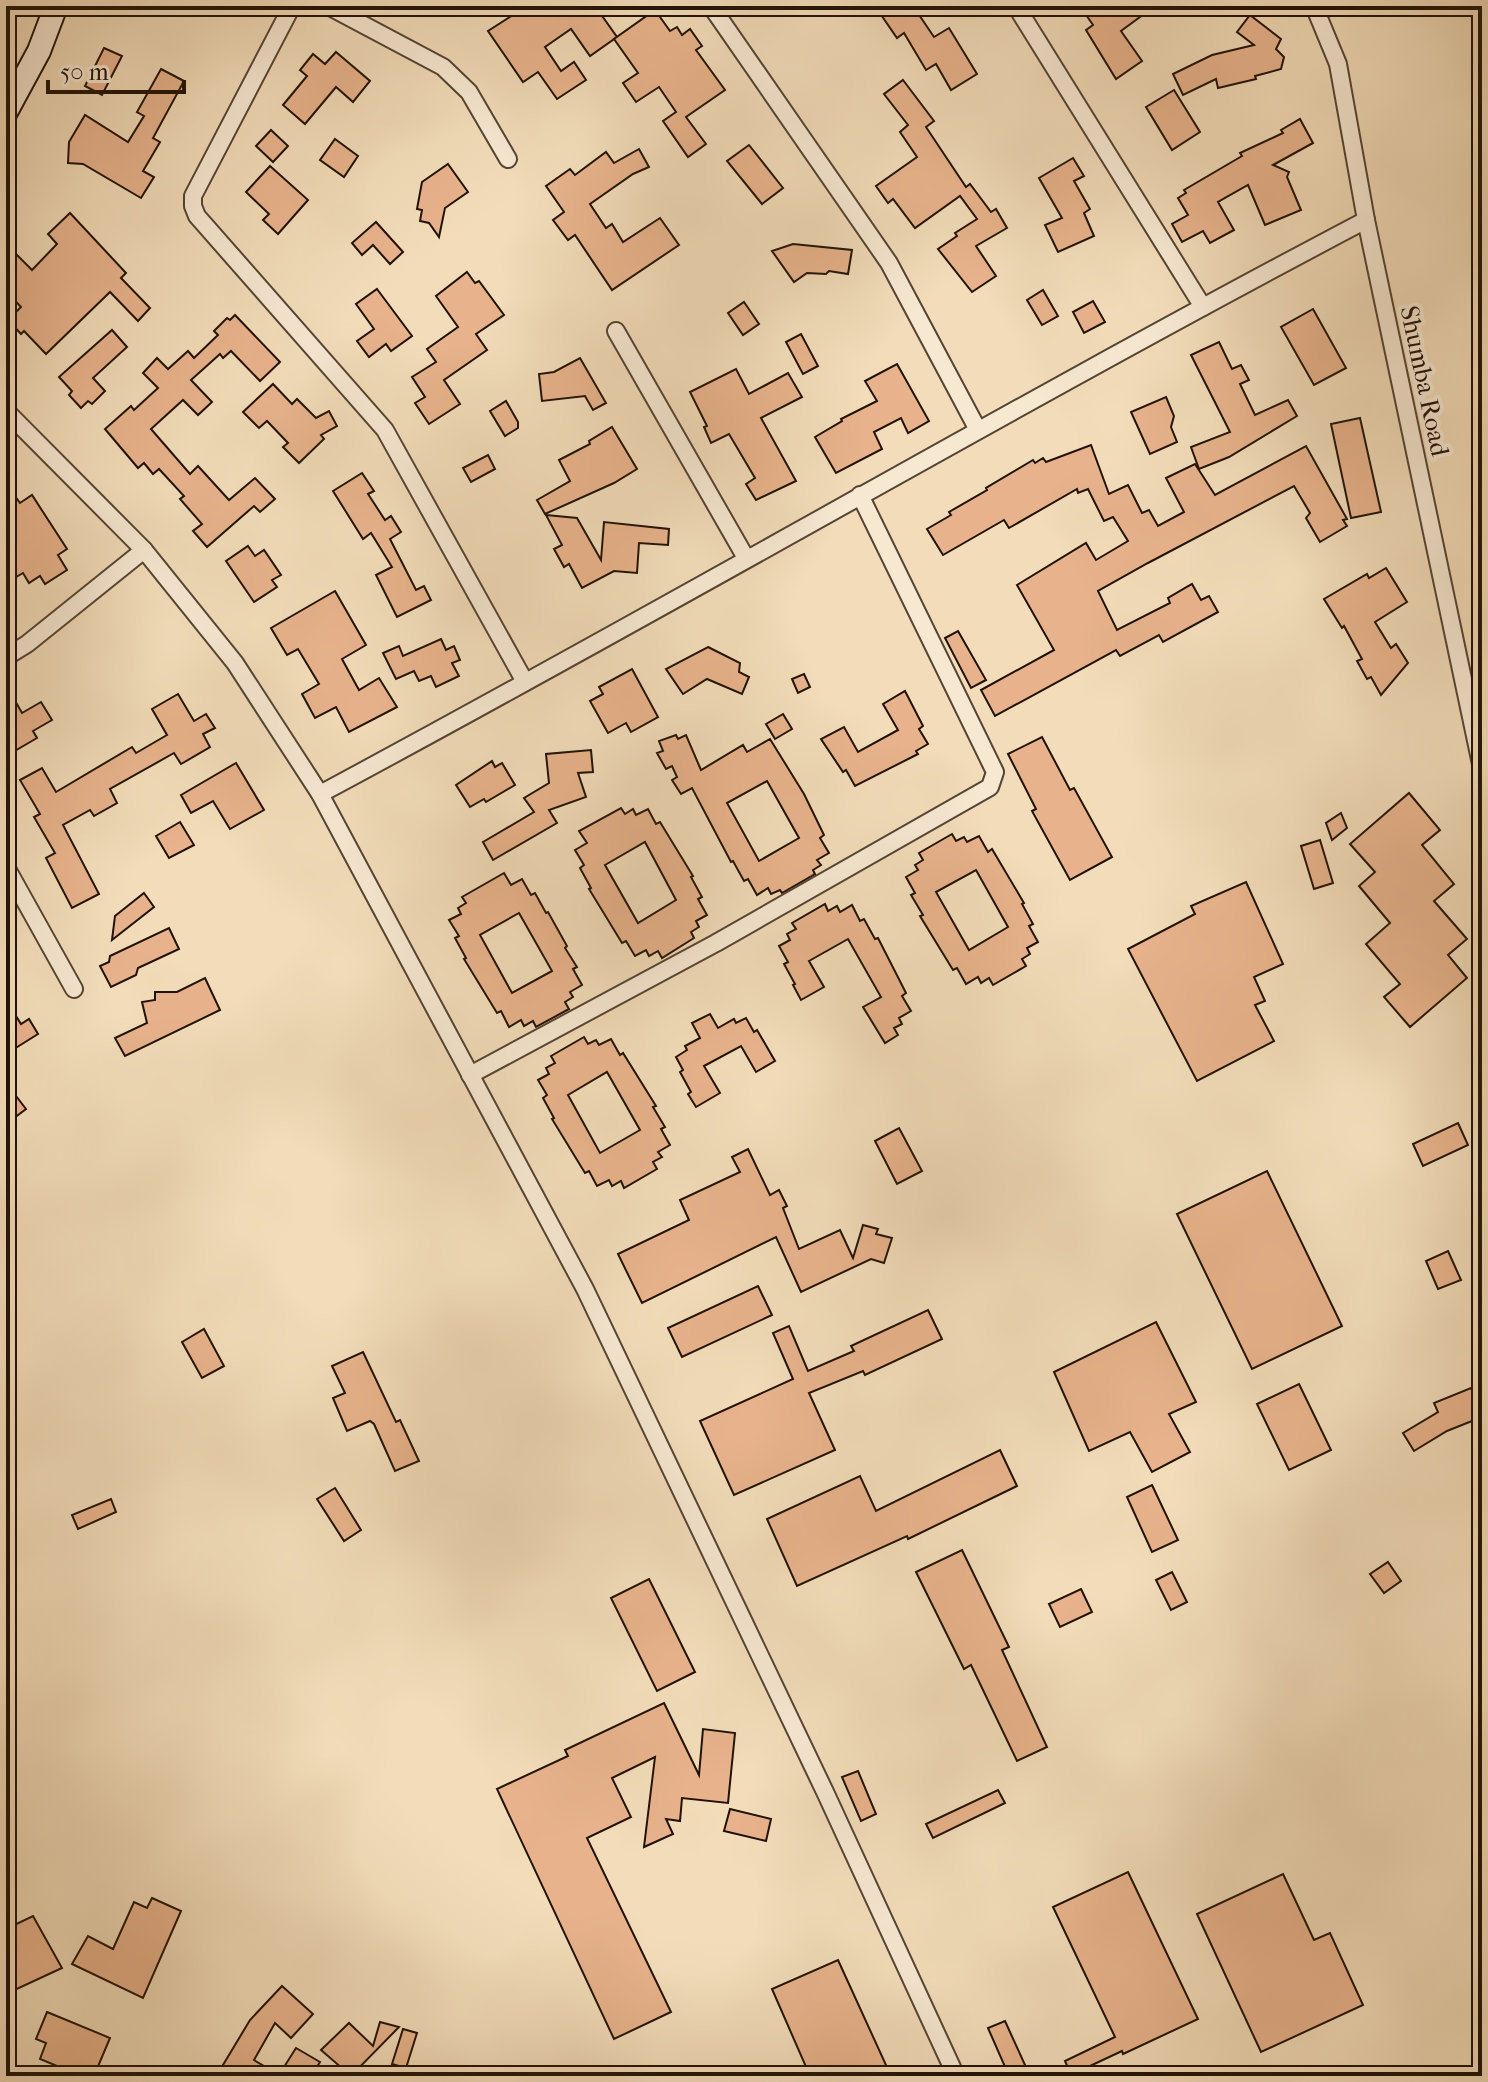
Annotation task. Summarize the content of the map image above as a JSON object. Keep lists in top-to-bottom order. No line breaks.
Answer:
{"streets":{"street":["Shumba Road"]},"scale_bar":"50 m"}
